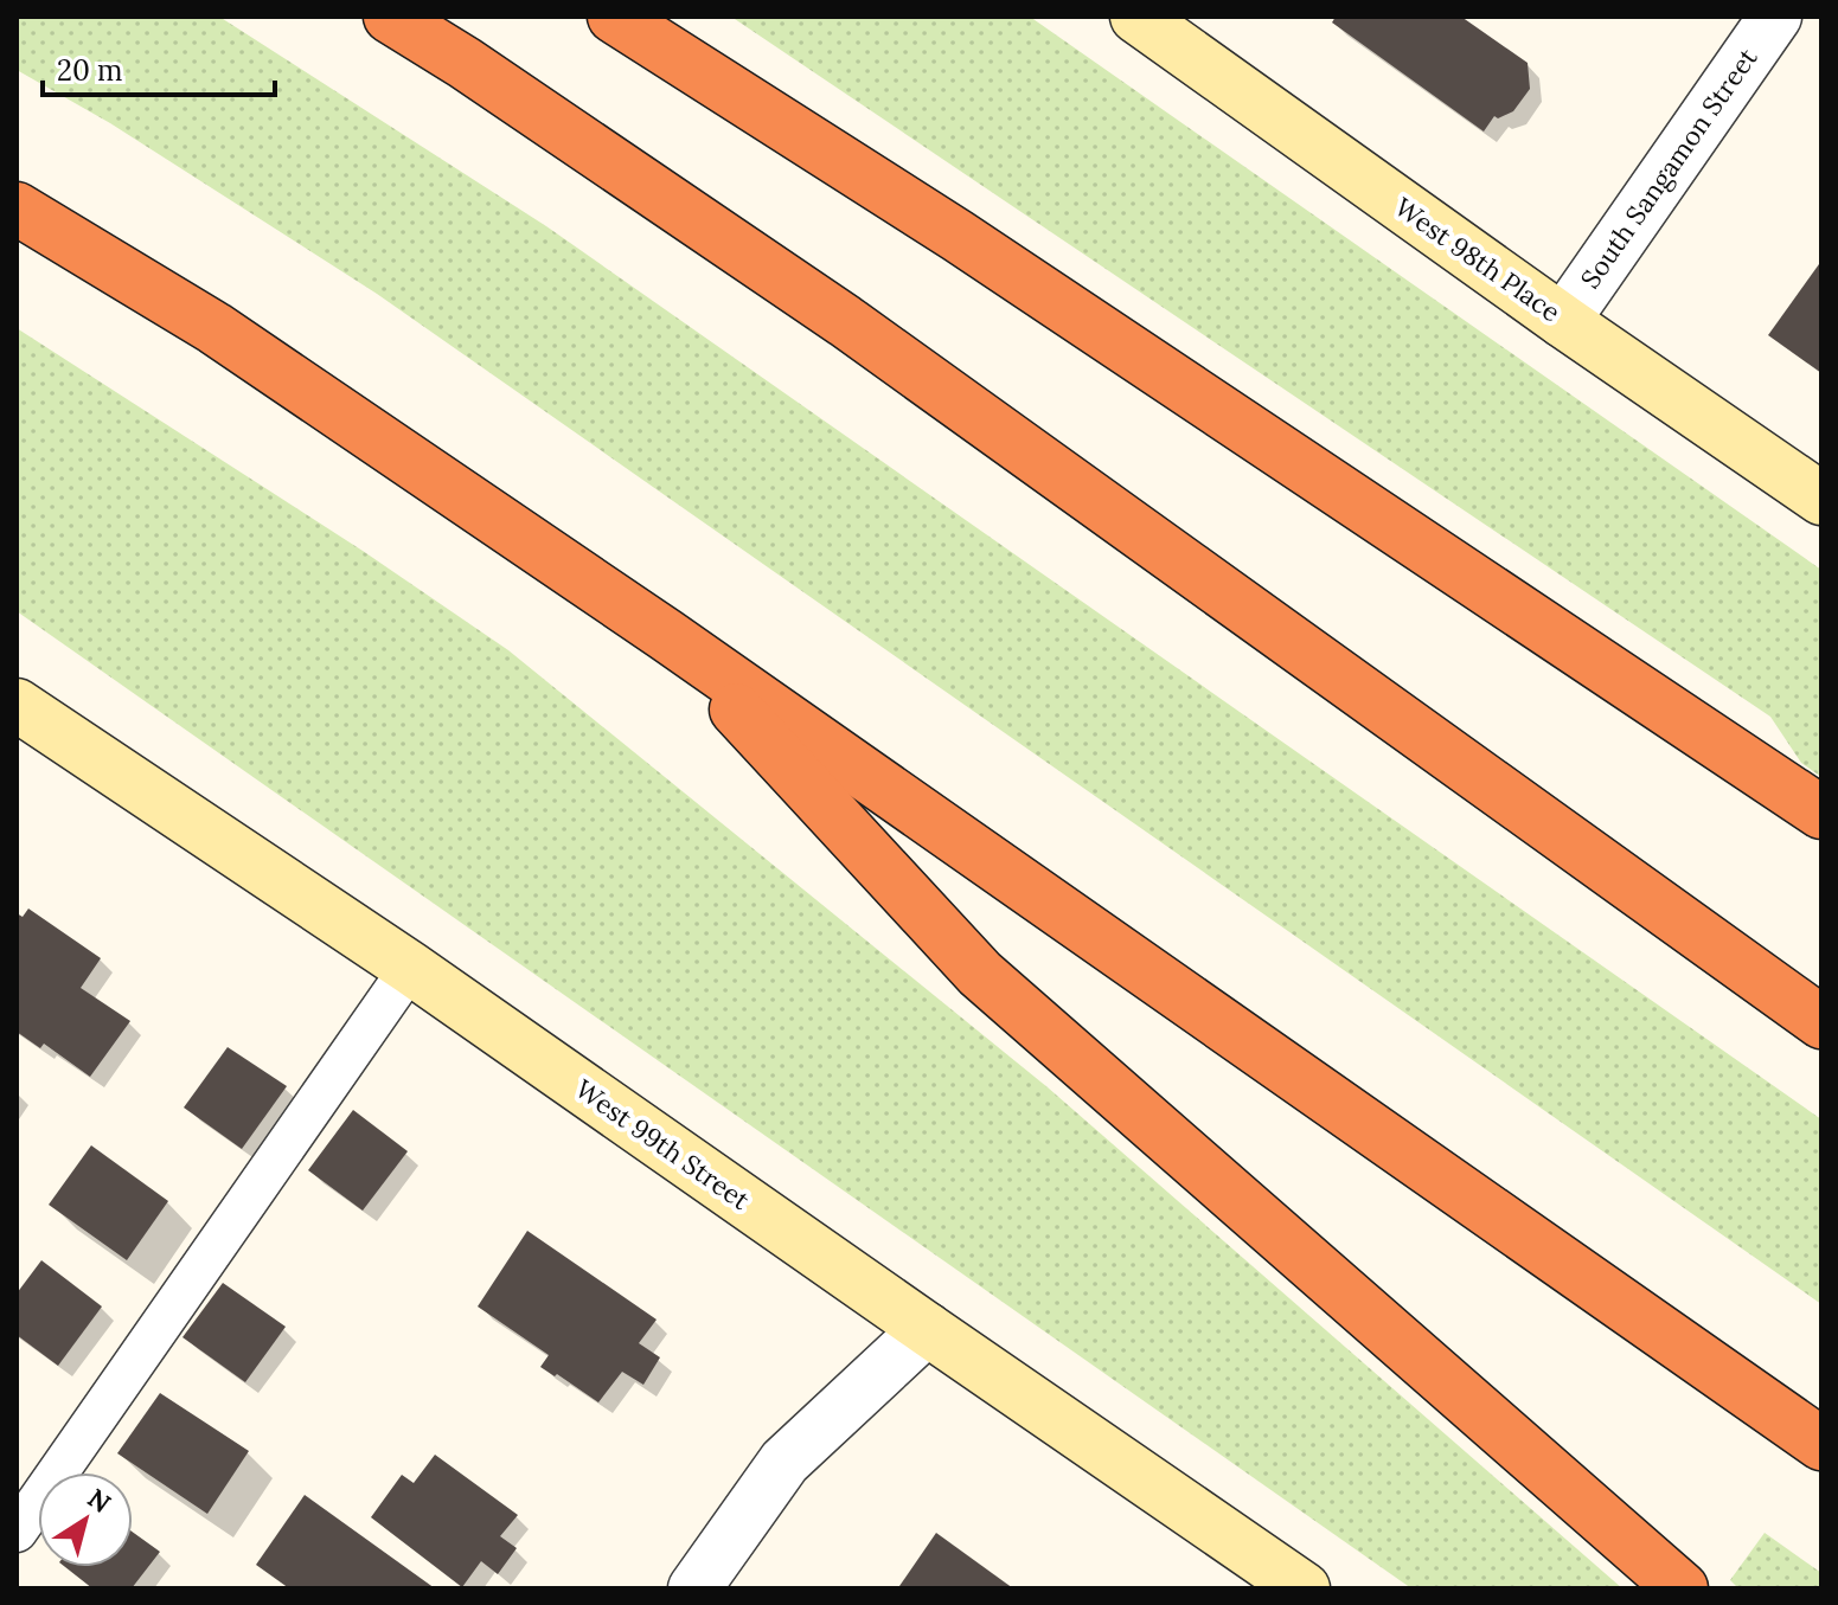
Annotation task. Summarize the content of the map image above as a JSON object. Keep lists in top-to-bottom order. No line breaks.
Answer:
{"streets":{"street":["South Sangamon Street","West 98th Place","West 99th Street"]},"crossings":[["South Sangamon Street","West 98th Place"]],"scale_bar":"20 m","north":"top right"}
